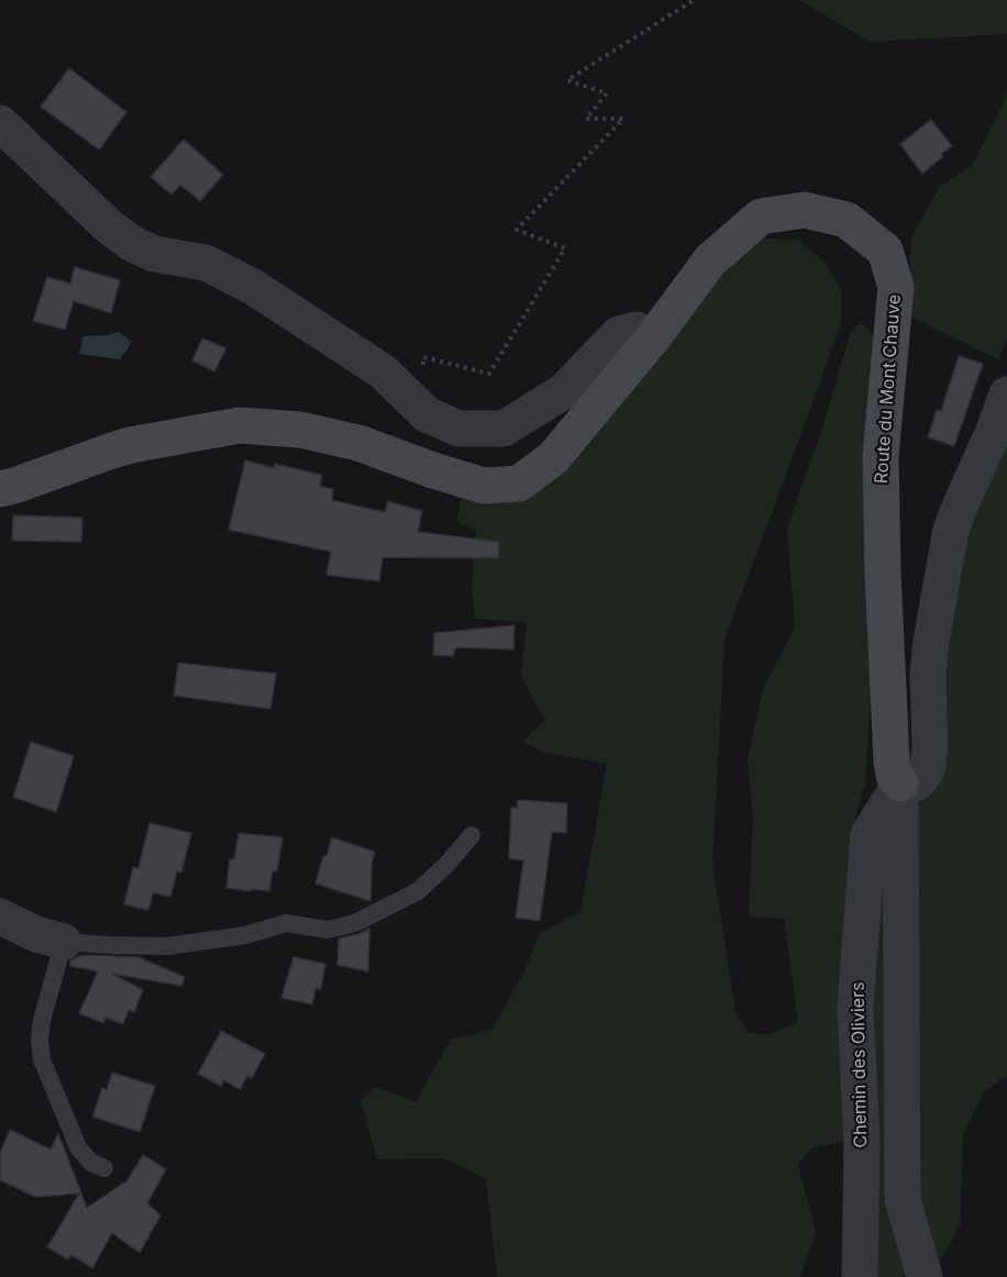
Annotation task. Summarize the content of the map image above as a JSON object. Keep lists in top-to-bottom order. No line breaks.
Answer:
{"streets":{"street":["Route du Mont Chauve","Chemin des Oliviers"]},"crossings":[["Route du Mont Chauve","Chemin des Oliviers"]]}
